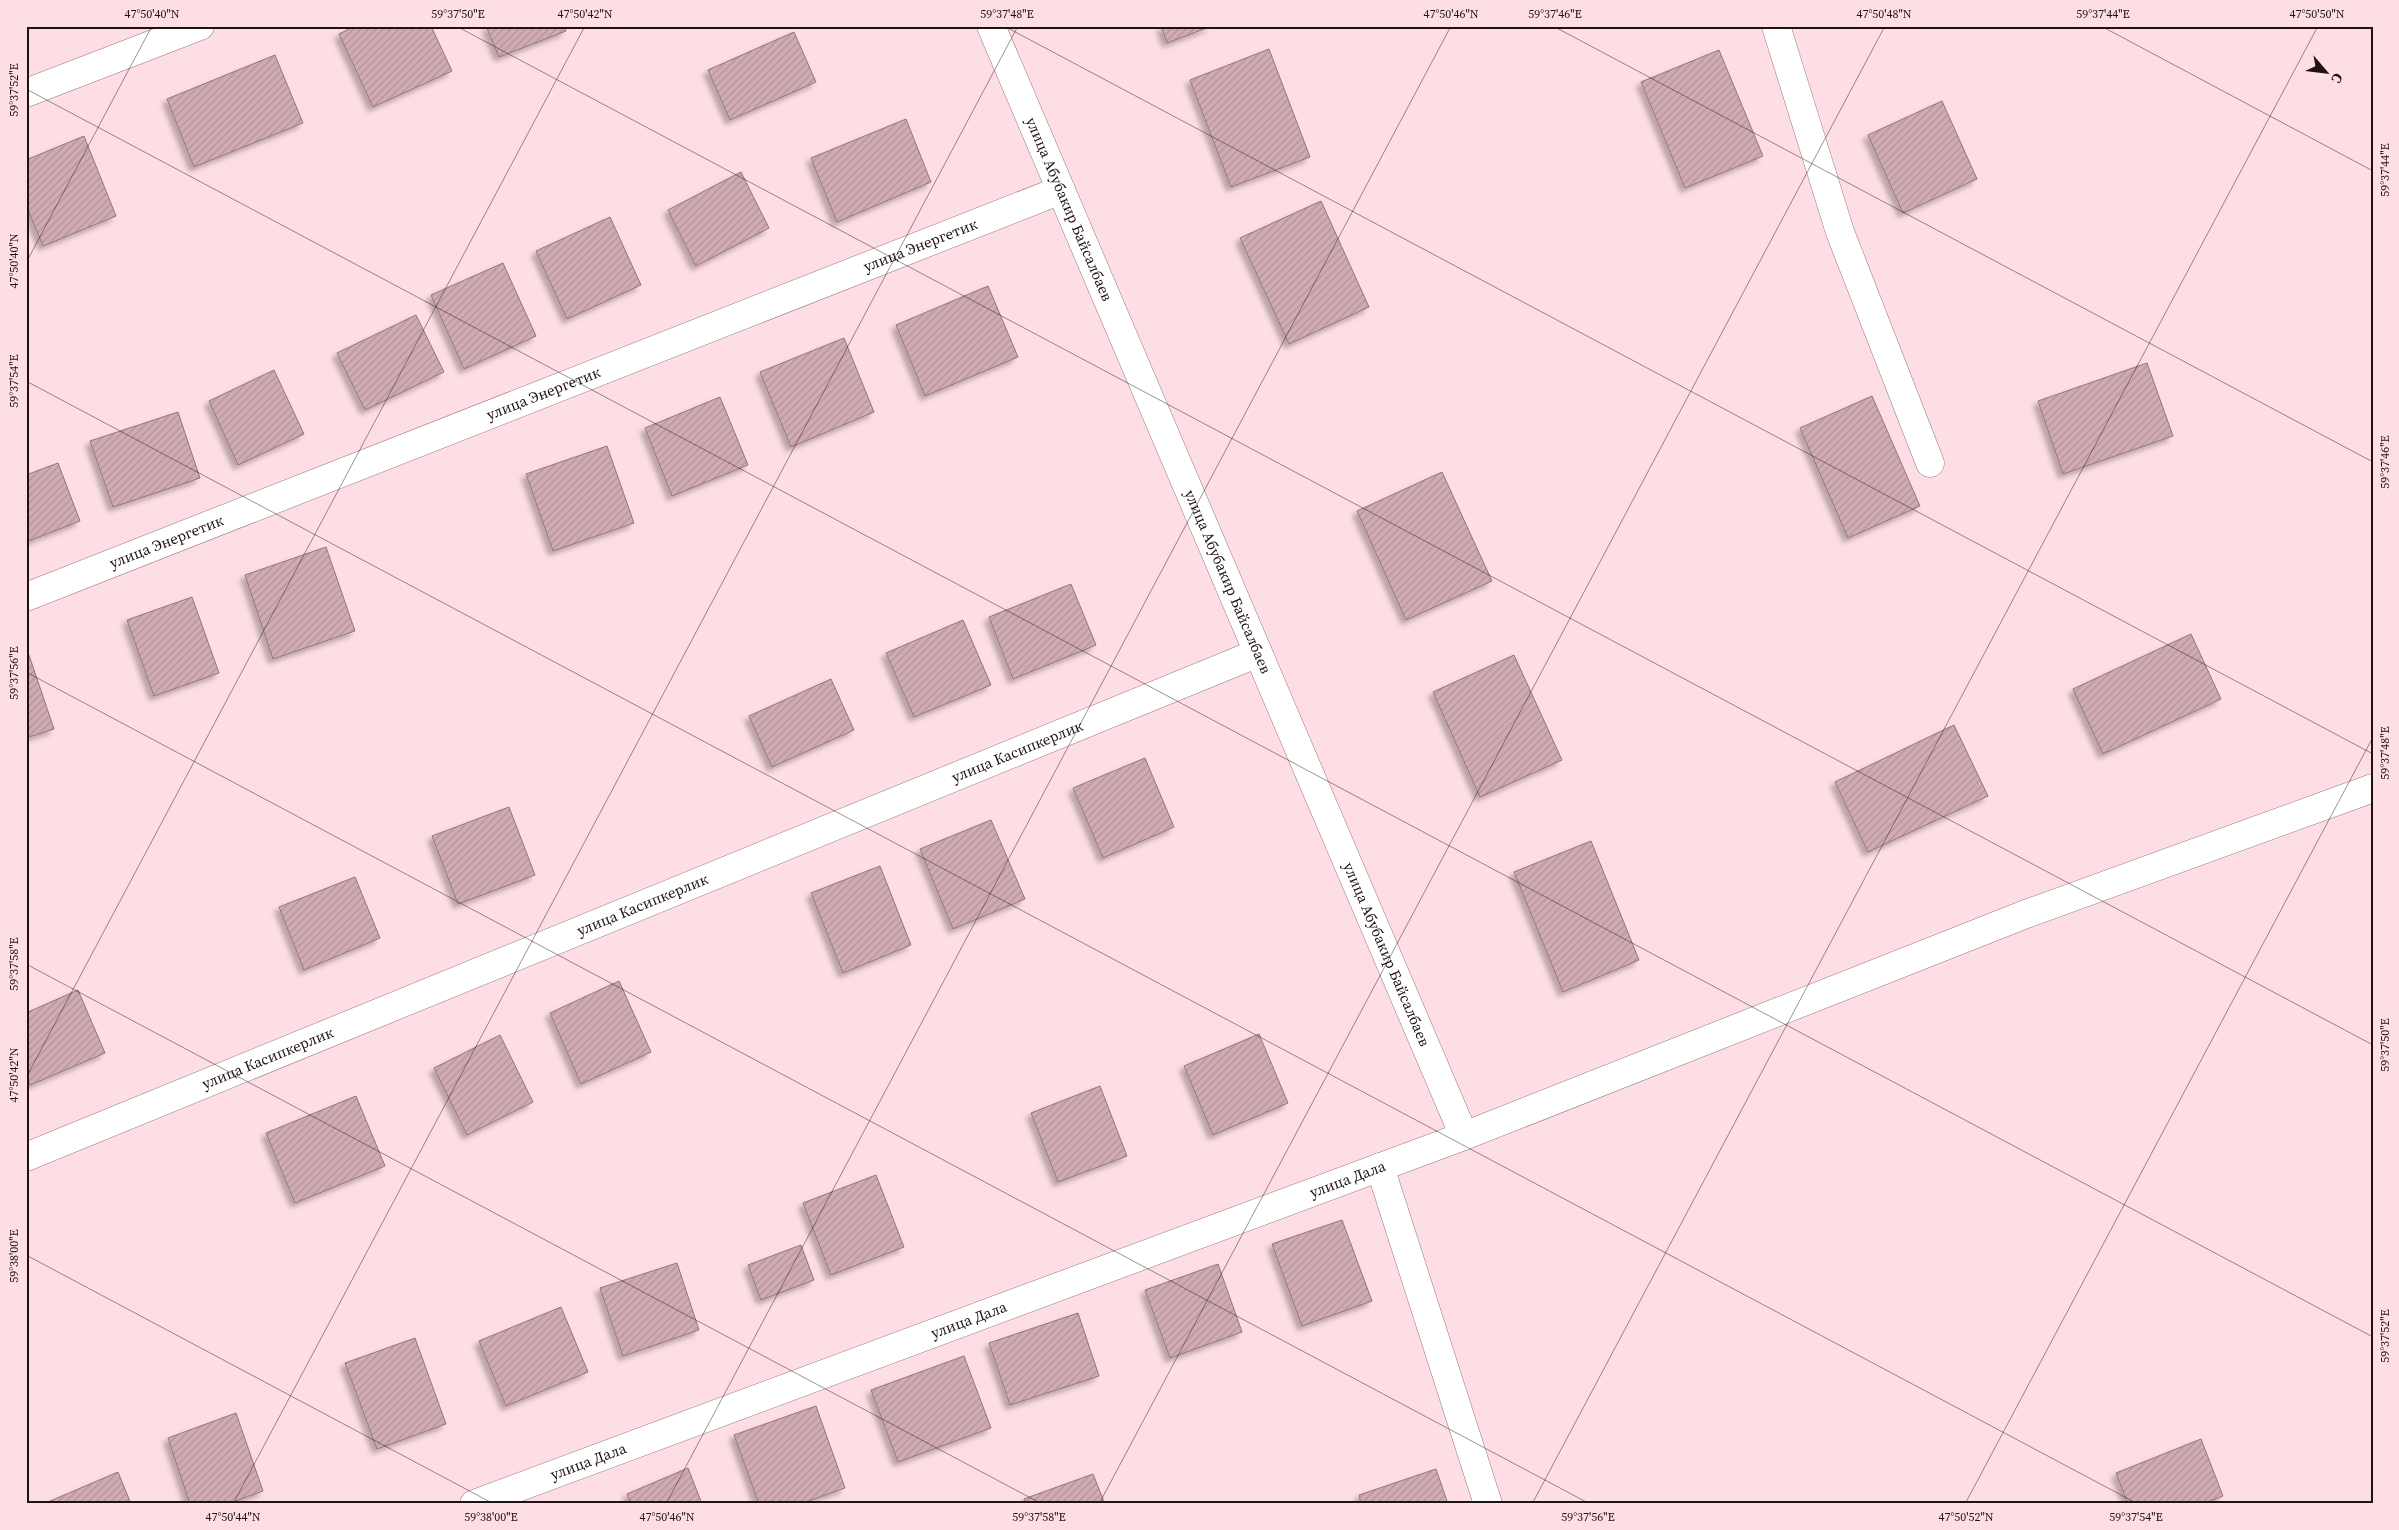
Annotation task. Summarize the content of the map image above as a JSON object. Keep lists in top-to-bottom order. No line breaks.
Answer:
{"streets":{"street":["улица Абубакир Байсалбаев","улица Энергетик","улица Касипкерлик","улица Дала"]},"crossings":[["улица Абубакир Байсалбаев","улица Энергетик"],["улица Абубакир Байсалбаев","улица Касипкерлик"],["улица Абубакир Байсалбаев","улица Дала"]],"north":"bottom right","coordinates":["47°50'40\"N","59°37'50\"E","47°50'42\"N","59°37'48\"E","47°50'46\"N","59°37'46\"E","47°50'48\"N","59°37'44\"E","47°50'50\"N","59°37'52\"E","59°37'54\"E","59°37'56\"E","59°37'58\"E","59°38'00\"E","47°50'44\"N","47°50'52\"N"]}
